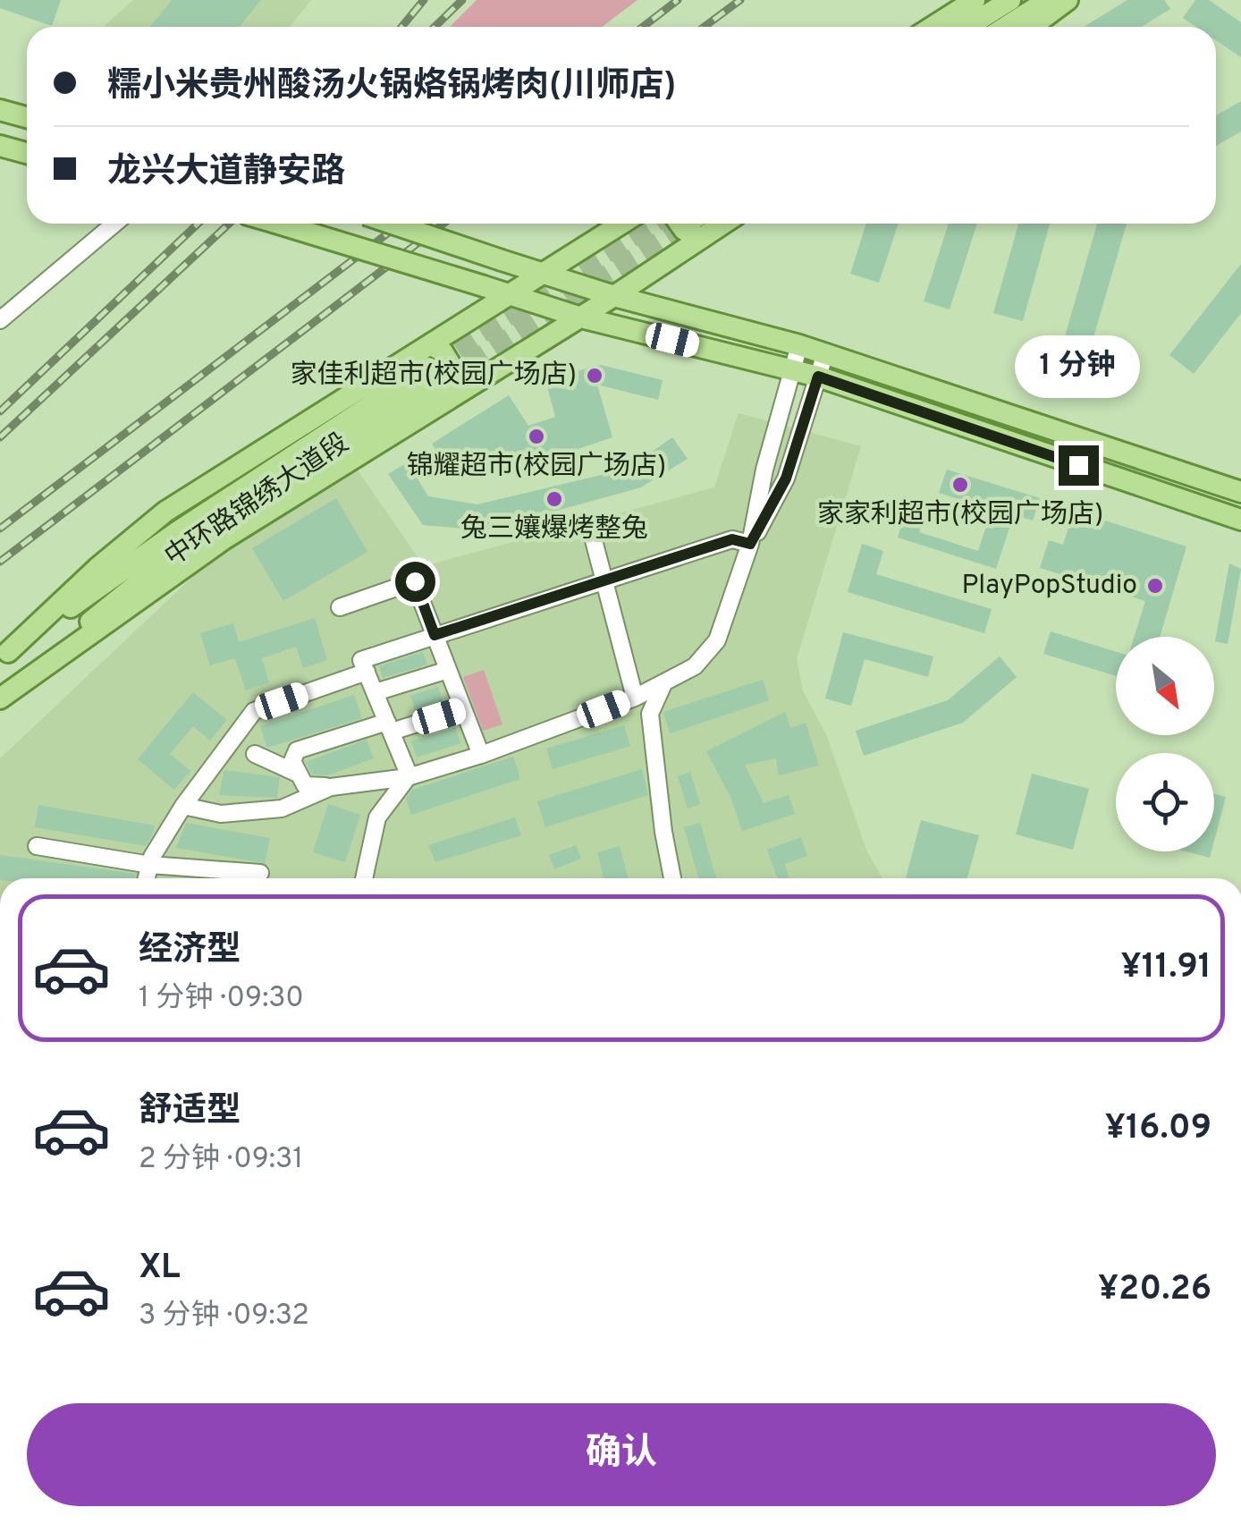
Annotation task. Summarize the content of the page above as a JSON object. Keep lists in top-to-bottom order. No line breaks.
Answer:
{"streets":{"main road":["中环路锦绣大道段"]},"places":["家佳利超市(校园广场店)","锦耀超市(校园广场店)","家家利超市(校园广场店)","兔三孃·爆烤整兔","PlayPopStudio"],"north":"bottom right","page":{"banner":["糯小米·贵州酸汤火锅·烙锅烤肉(川师店)","龙兴大道静安路"],"bubble":"1 分钟","list":[{"name":"经济型","note":"1 分钟 · 09:30","value":"¥11.91"},{"name":"舒适型","note":"2 分钟 · 09:31","value":"¥16.09"},{"name":"XL","note":"3 分钟 · 09:32","value":"¥20.26"}],"buttons":"确认"}}
